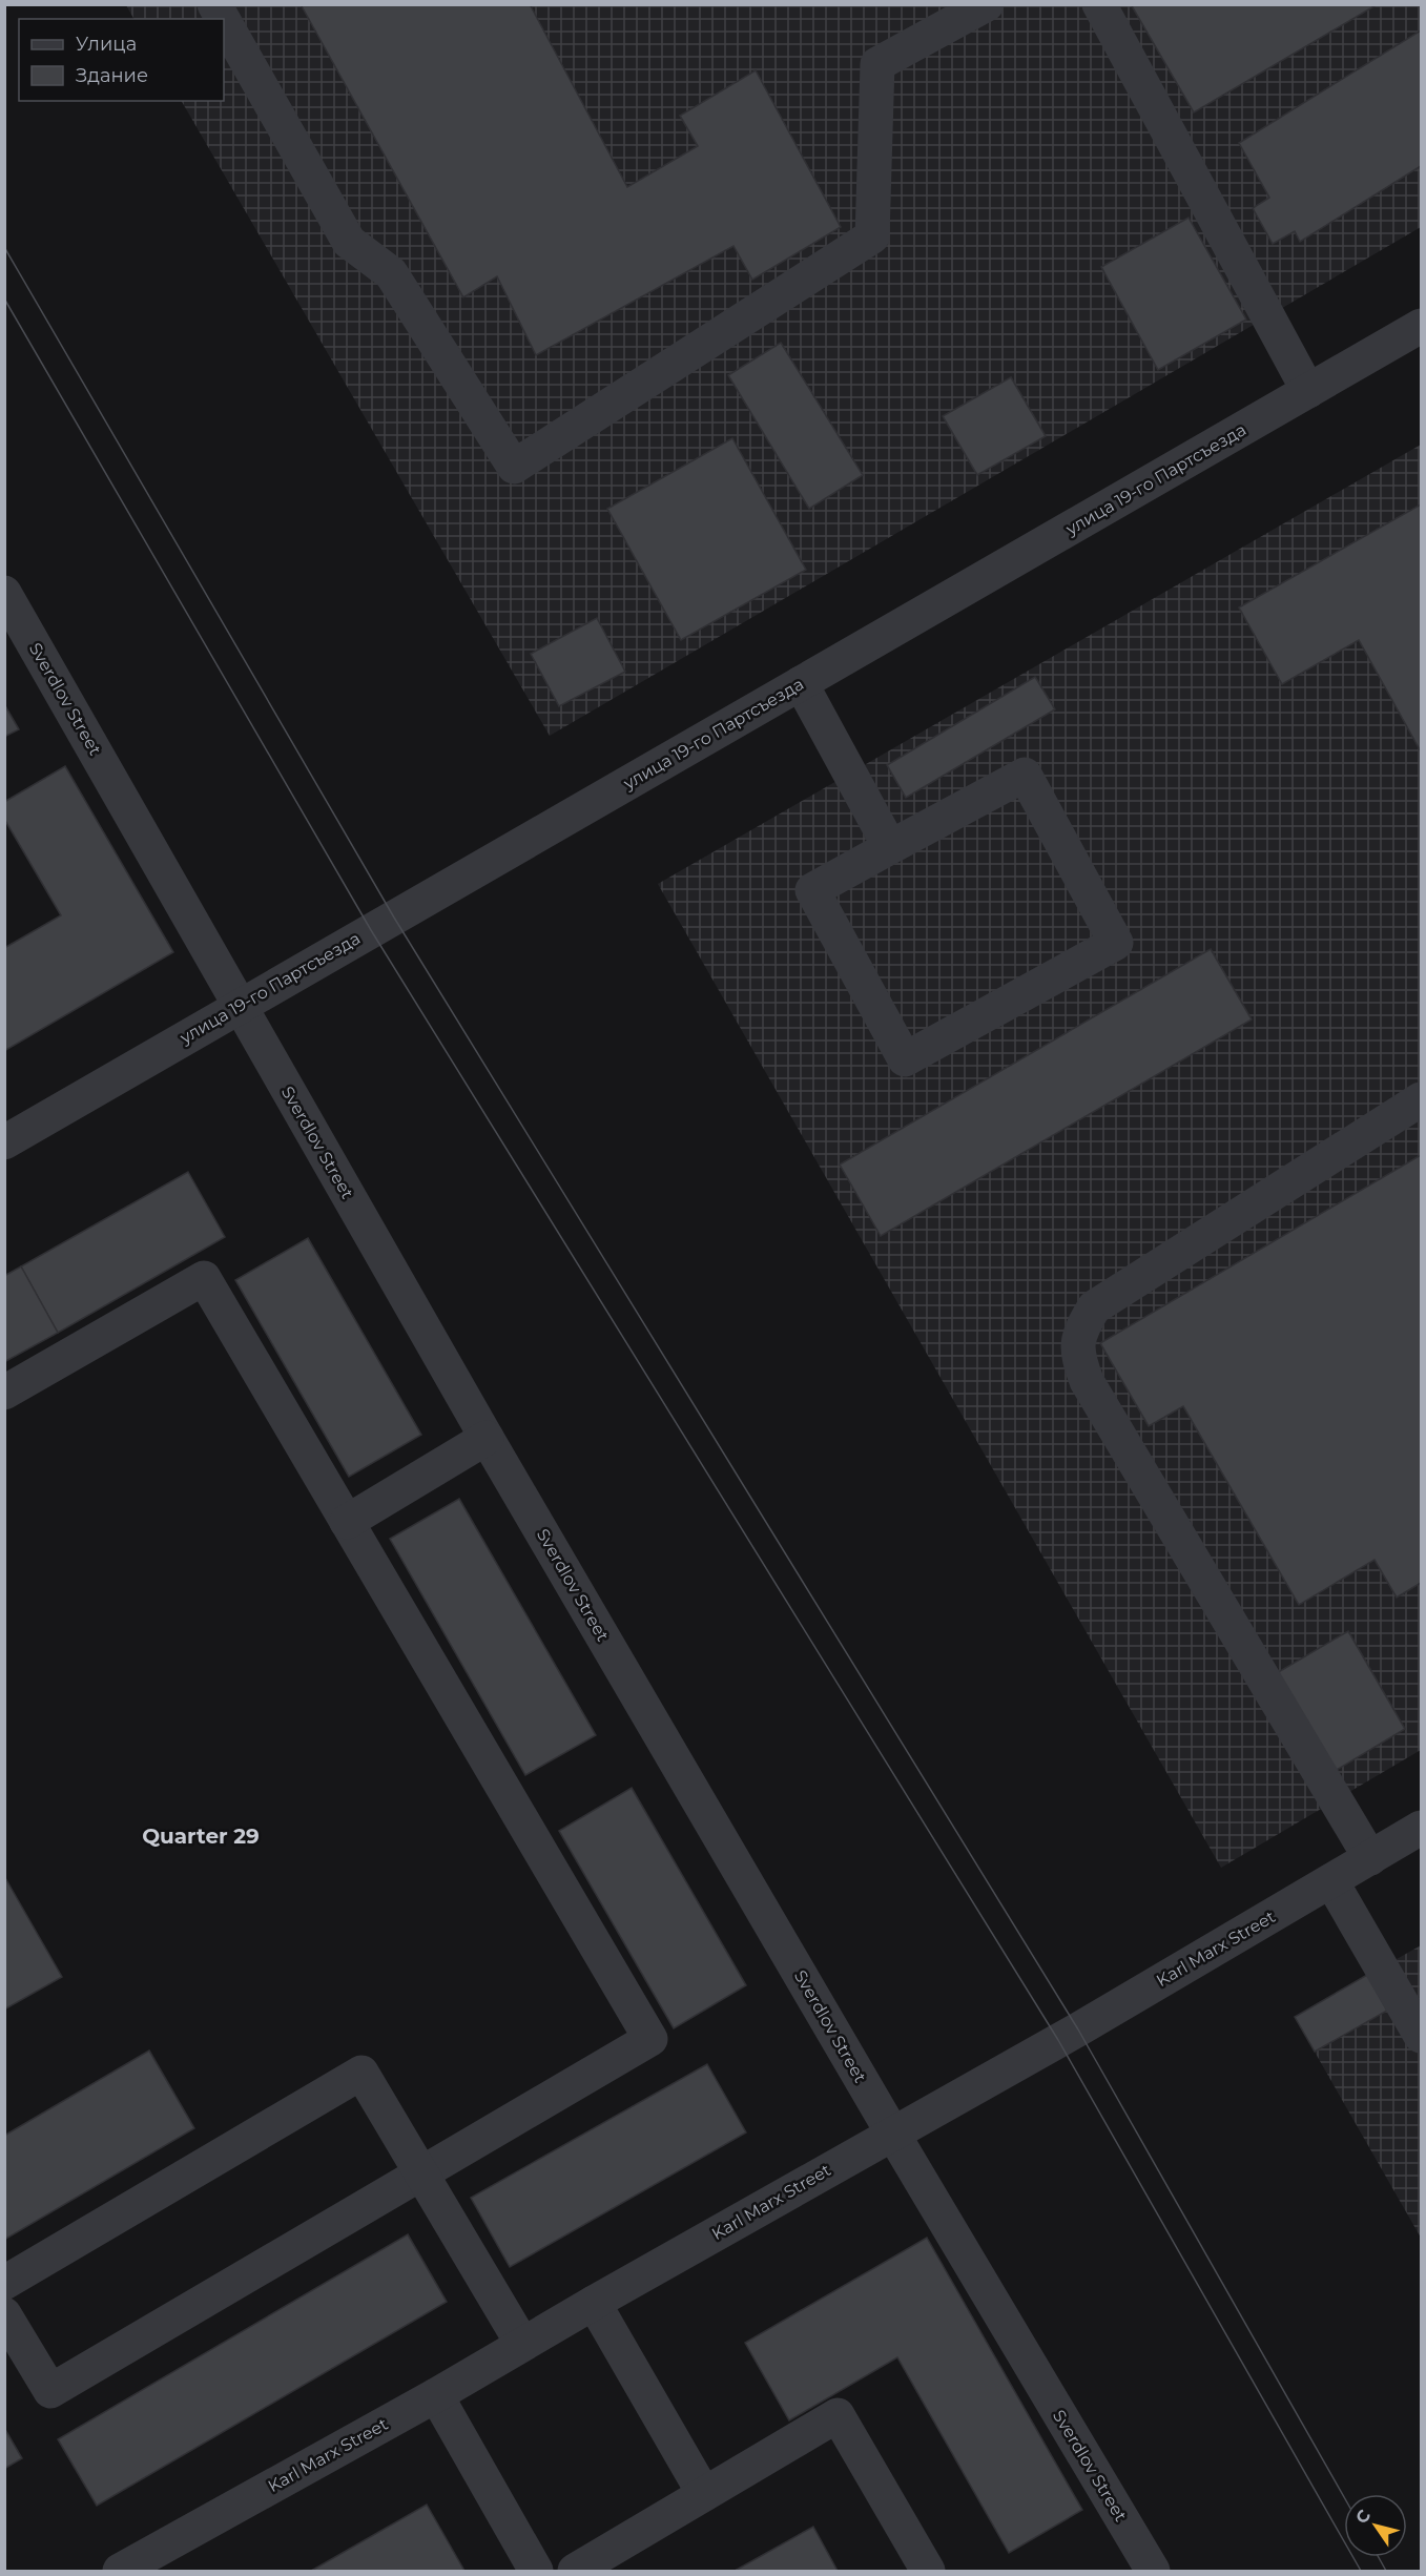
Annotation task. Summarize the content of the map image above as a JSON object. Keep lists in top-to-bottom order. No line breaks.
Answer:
{"streets":{"street":["улица 19-го Партсъезда","Sverdlov Street","Karl Marx Street"]},"crossings":[["улица 19-го Партсъезда","Sverdlov Street"],["Sverdlov Street","Karl Marx Street"]],"districts":["Quarter 29"],"legend":["Улица","Здание"],"north":"top left"}
